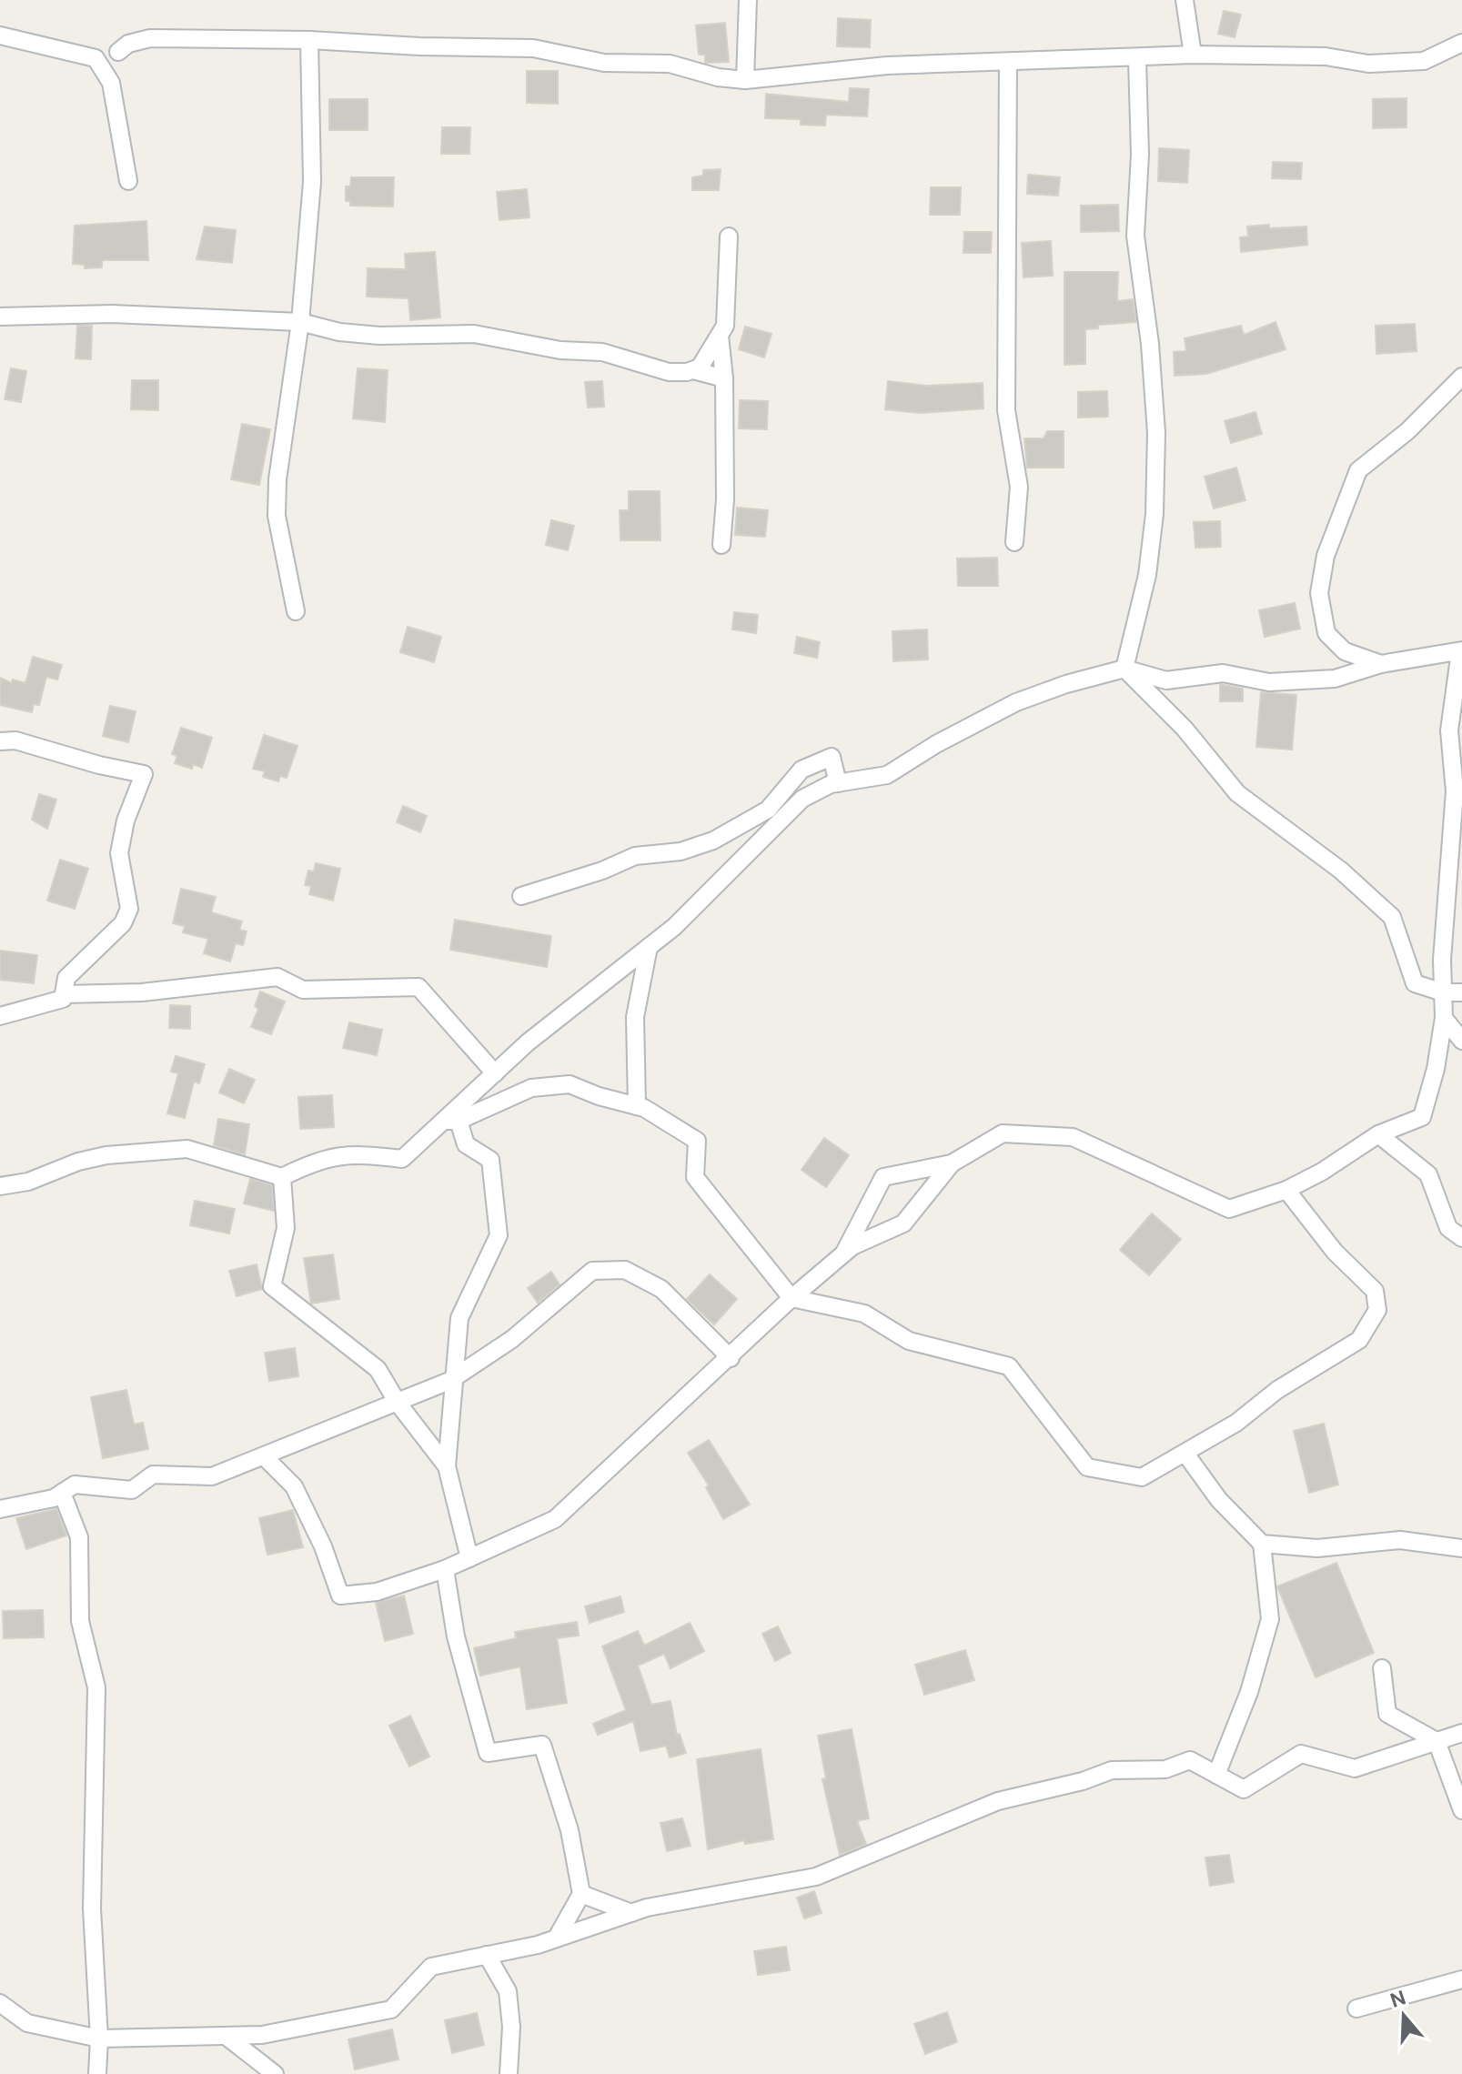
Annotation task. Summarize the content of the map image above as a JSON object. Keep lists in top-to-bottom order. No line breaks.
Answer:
{"north":"top"}
